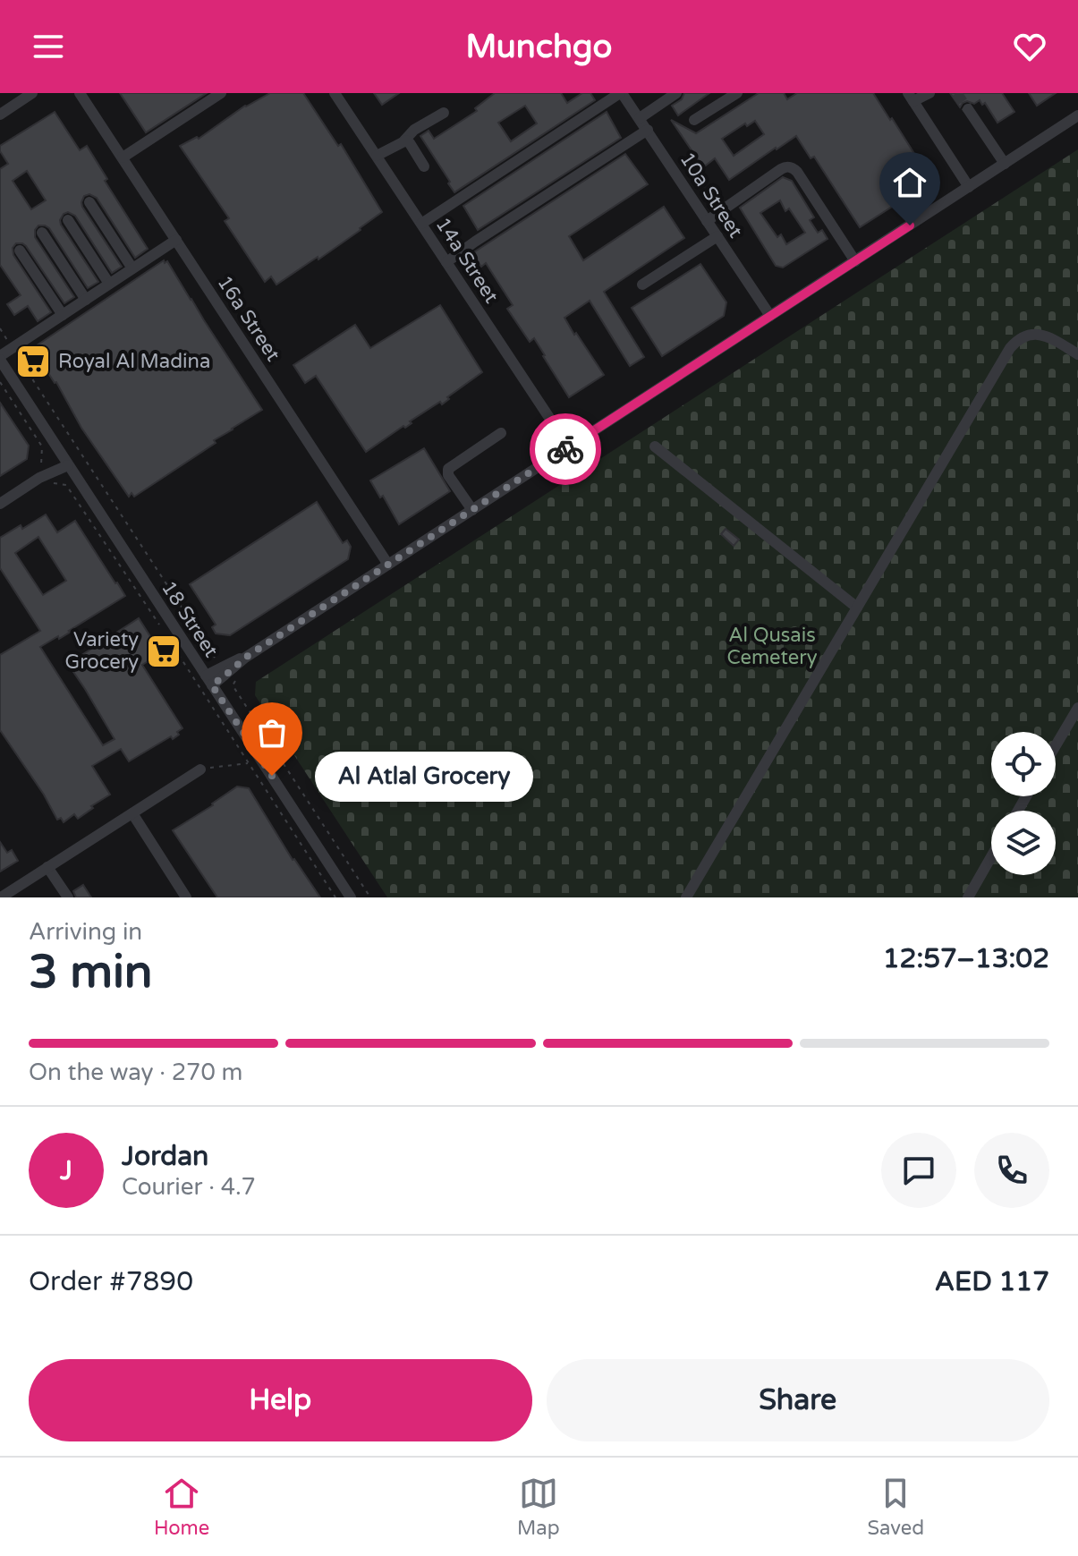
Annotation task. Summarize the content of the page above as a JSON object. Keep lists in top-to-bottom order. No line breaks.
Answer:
{"streets":{"street":["10a Street","14a Street","16a Street","18 Street"]},"parks":["Al Qusais Cemetery"],"places":{"supermarket":["Royal Al Madina","Variety Grocery"],"other":["Al Atlal Grocery"]},"page":{"header":"Munchgo","bubble":"Al Atlal Grocery","heading":["3 min","Arriving in","12:57–13:02"],"panel":["Jordan","Courier · 4.7","Order #7890","AED 117"],"bar":"On the way · 270 m","round":"J","buttons":["Help","Share"],"tabs":["Home","Map","Saved"]}}
